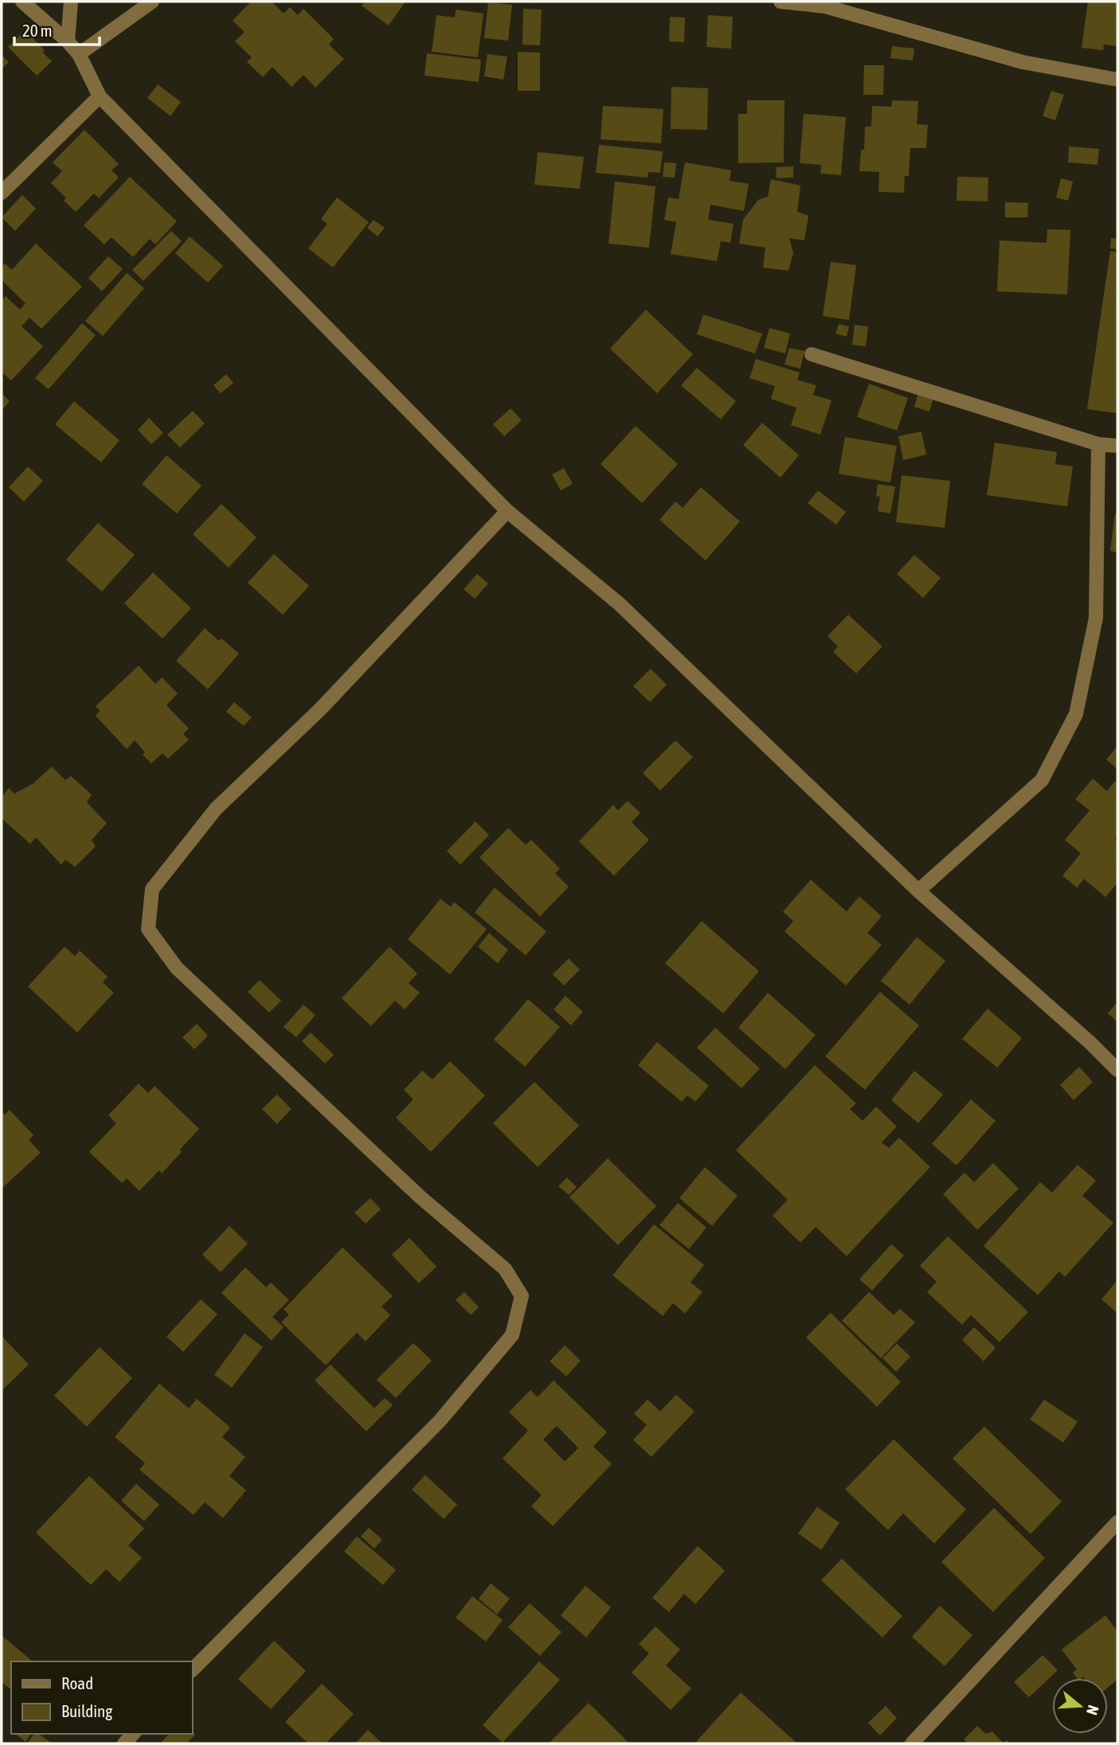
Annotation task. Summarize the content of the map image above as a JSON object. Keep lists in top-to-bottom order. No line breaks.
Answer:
{"legend":["Road","Building"],"scale_bar":"20 m","north":"right"}
